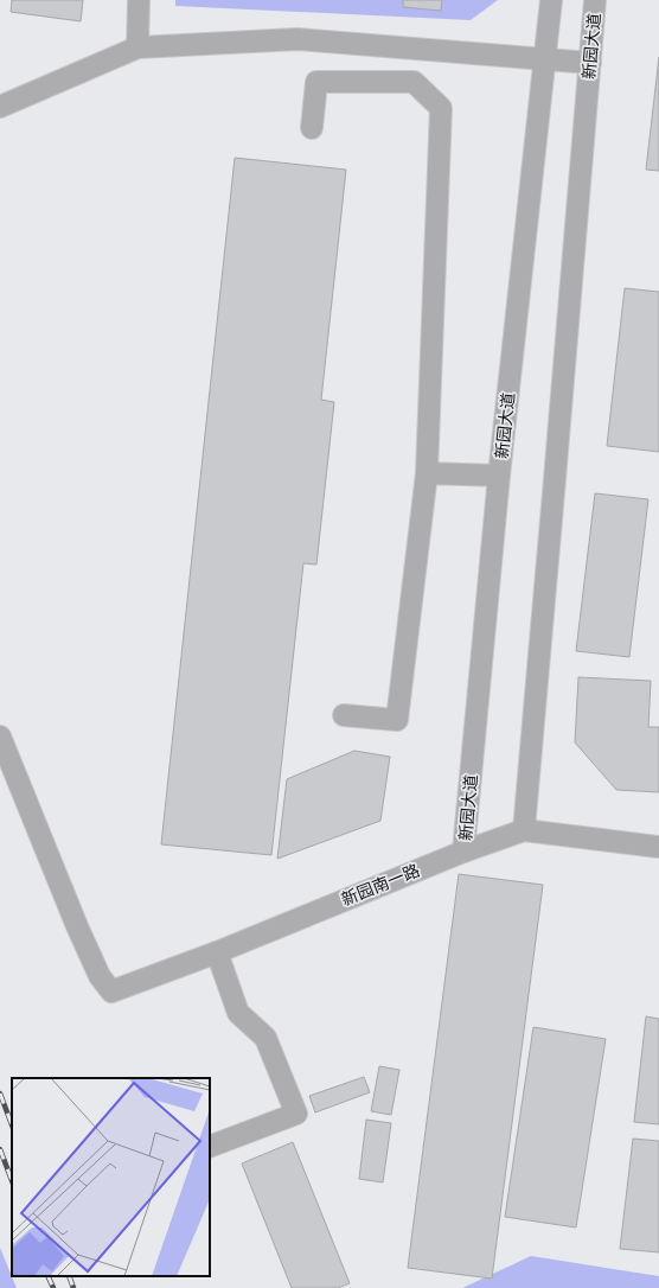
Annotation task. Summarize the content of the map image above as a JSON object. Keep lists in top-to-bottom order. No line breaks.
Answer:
{"streets":{"street":["新园大道","新园南一路"]},"crossings":[["新园大道","新园南一路"]]}
